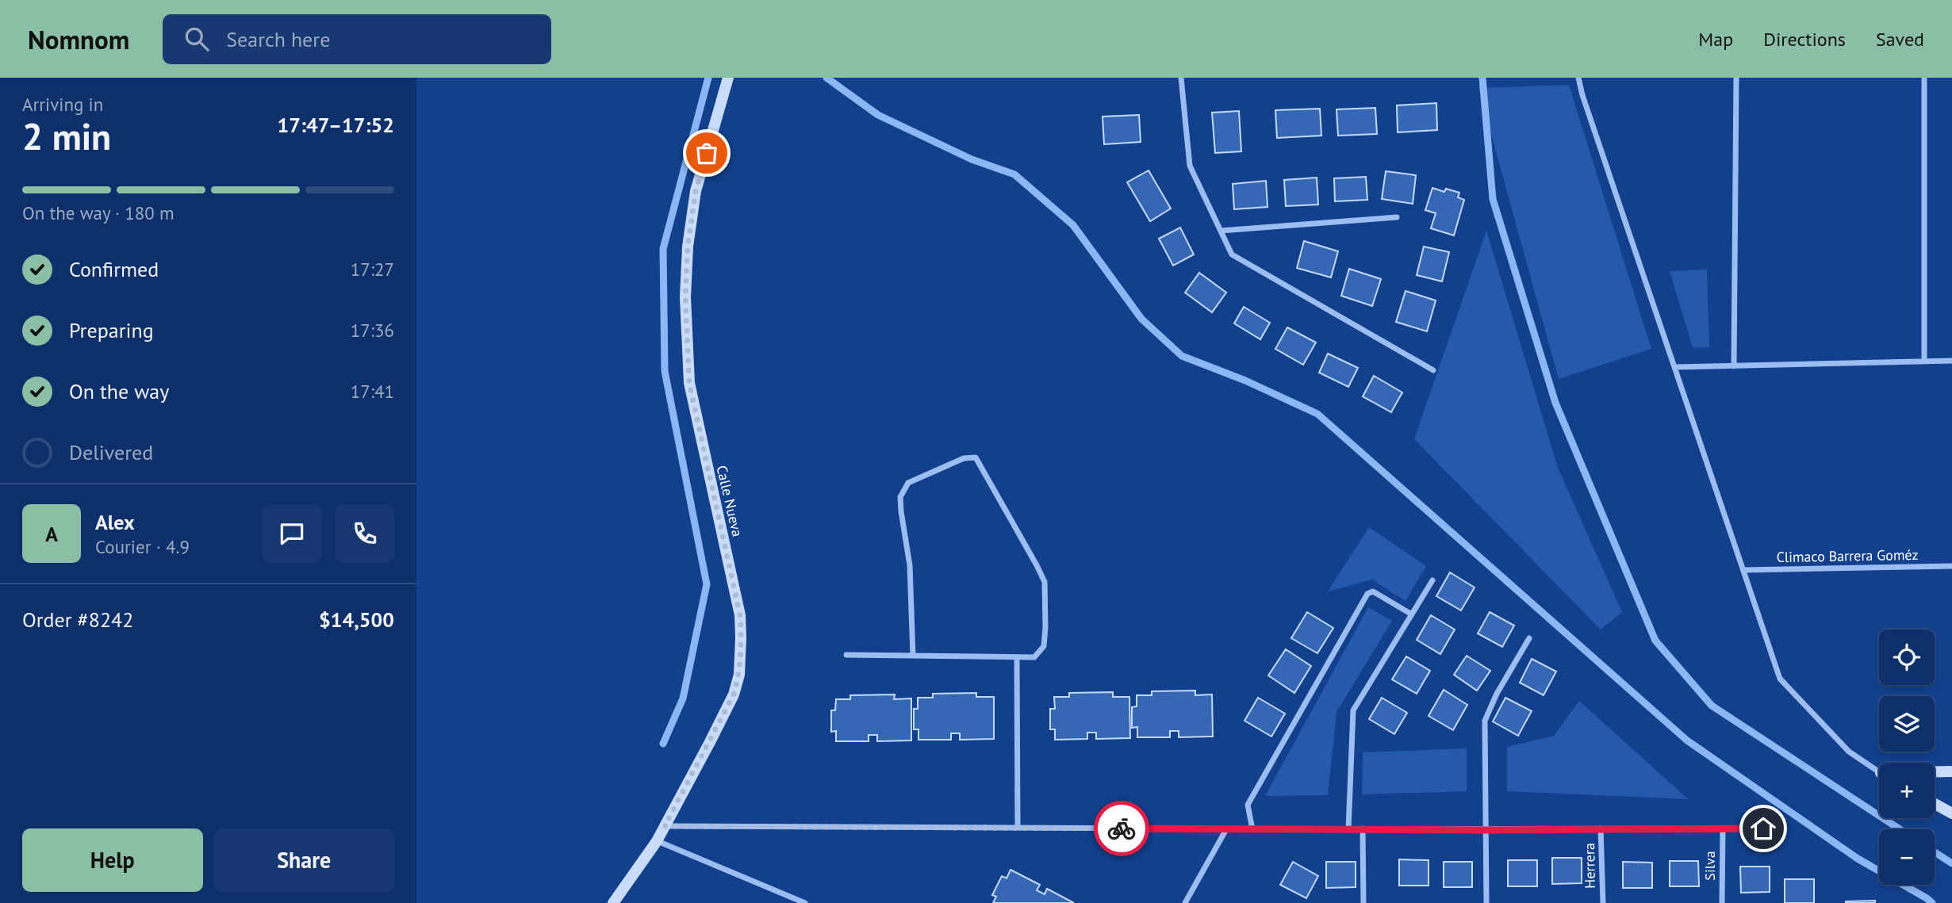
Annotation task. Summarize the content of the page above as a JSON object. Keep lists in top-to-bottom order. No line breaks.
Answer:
{"streets":{"street":["Calle Nueva","Climaco Barrera Goméz","Herrera","Silva"]},"page":{"header":"Nomnom","search":"Search here","nav":["Map","Directions","Saved"],"heading":["2 min","Arriving in","17:47–17:52"],"panel":["Alex","Courier · 4.9","Order #8242","$14,500"],"bar":"On the way · 180 m","list":[["Confirmed","17:27"],["Preparing","17:36"],["On the way","17:41"],"Delivered"],"round":"A","map_buttons":["+","−"],"buttons":["Help","Share"]}}
